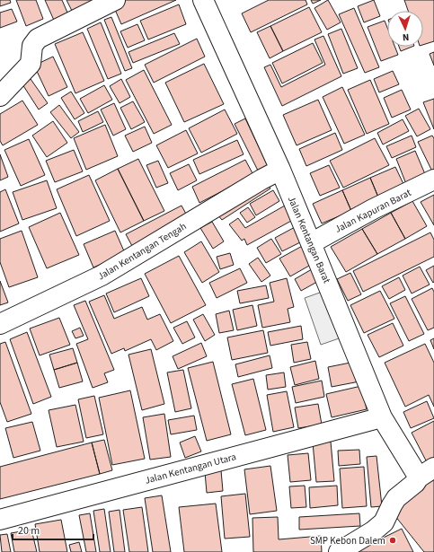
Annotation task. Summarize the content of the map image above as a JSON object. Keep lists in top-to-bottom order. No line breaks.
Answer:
{"streets":{"street":["Jalan Kapuran Barat","Jalan Kentangan Barat","Jalan Kentangan Tengah","Jalan Kentangan Utara"]},"crossings":[["Jalan Kapuran Barat","Jalan Kentangan Barat"],["Jalan Kentangan Barat","Jalan Kentangan Tengah"],["Jalan Kentangan Barat","Jalan Kentangan Utara"]],"places":["SMP Kebon Dalem"],"scale_bar":"20 m","north":"bottom"}
